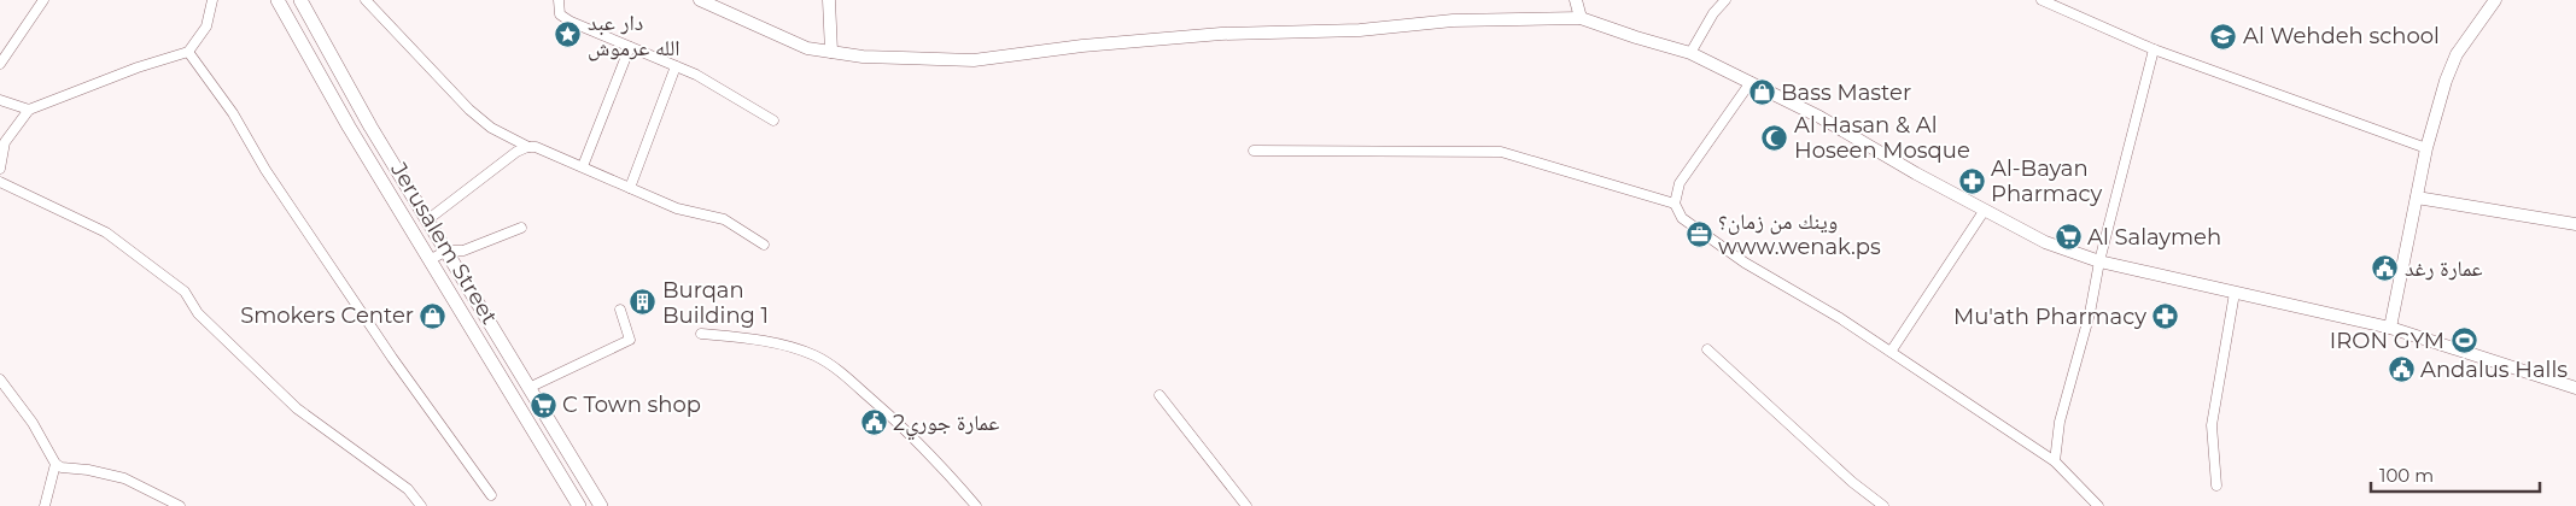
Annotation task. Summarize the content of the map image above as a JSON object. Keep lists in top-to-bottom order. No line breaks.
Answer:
{"streets":{"main road":["Jerusalem Street"]},"places":{"place":["دار عبد الله عرموش"],"school or university":["Al Wehdeh school"],"shop":["Bass Master","Smokers Center"],"mosque":["Al Hasan & Al Hoseen Mosque"],"pharmacy":["Al-Bayan Pharmacy","Mu'ath Pharmacy"],"office":["وينك من زمان؟ www.wenak.ps"],"supermarket":["Al Salaymeh","C Town shop"],"public building":["عمارة رغد","Andalus Halls","عمارة جوري2"],"building":["Burqan Building 1"],"sports":["IRON GYM"]},"scale_bar":"100 m"}
